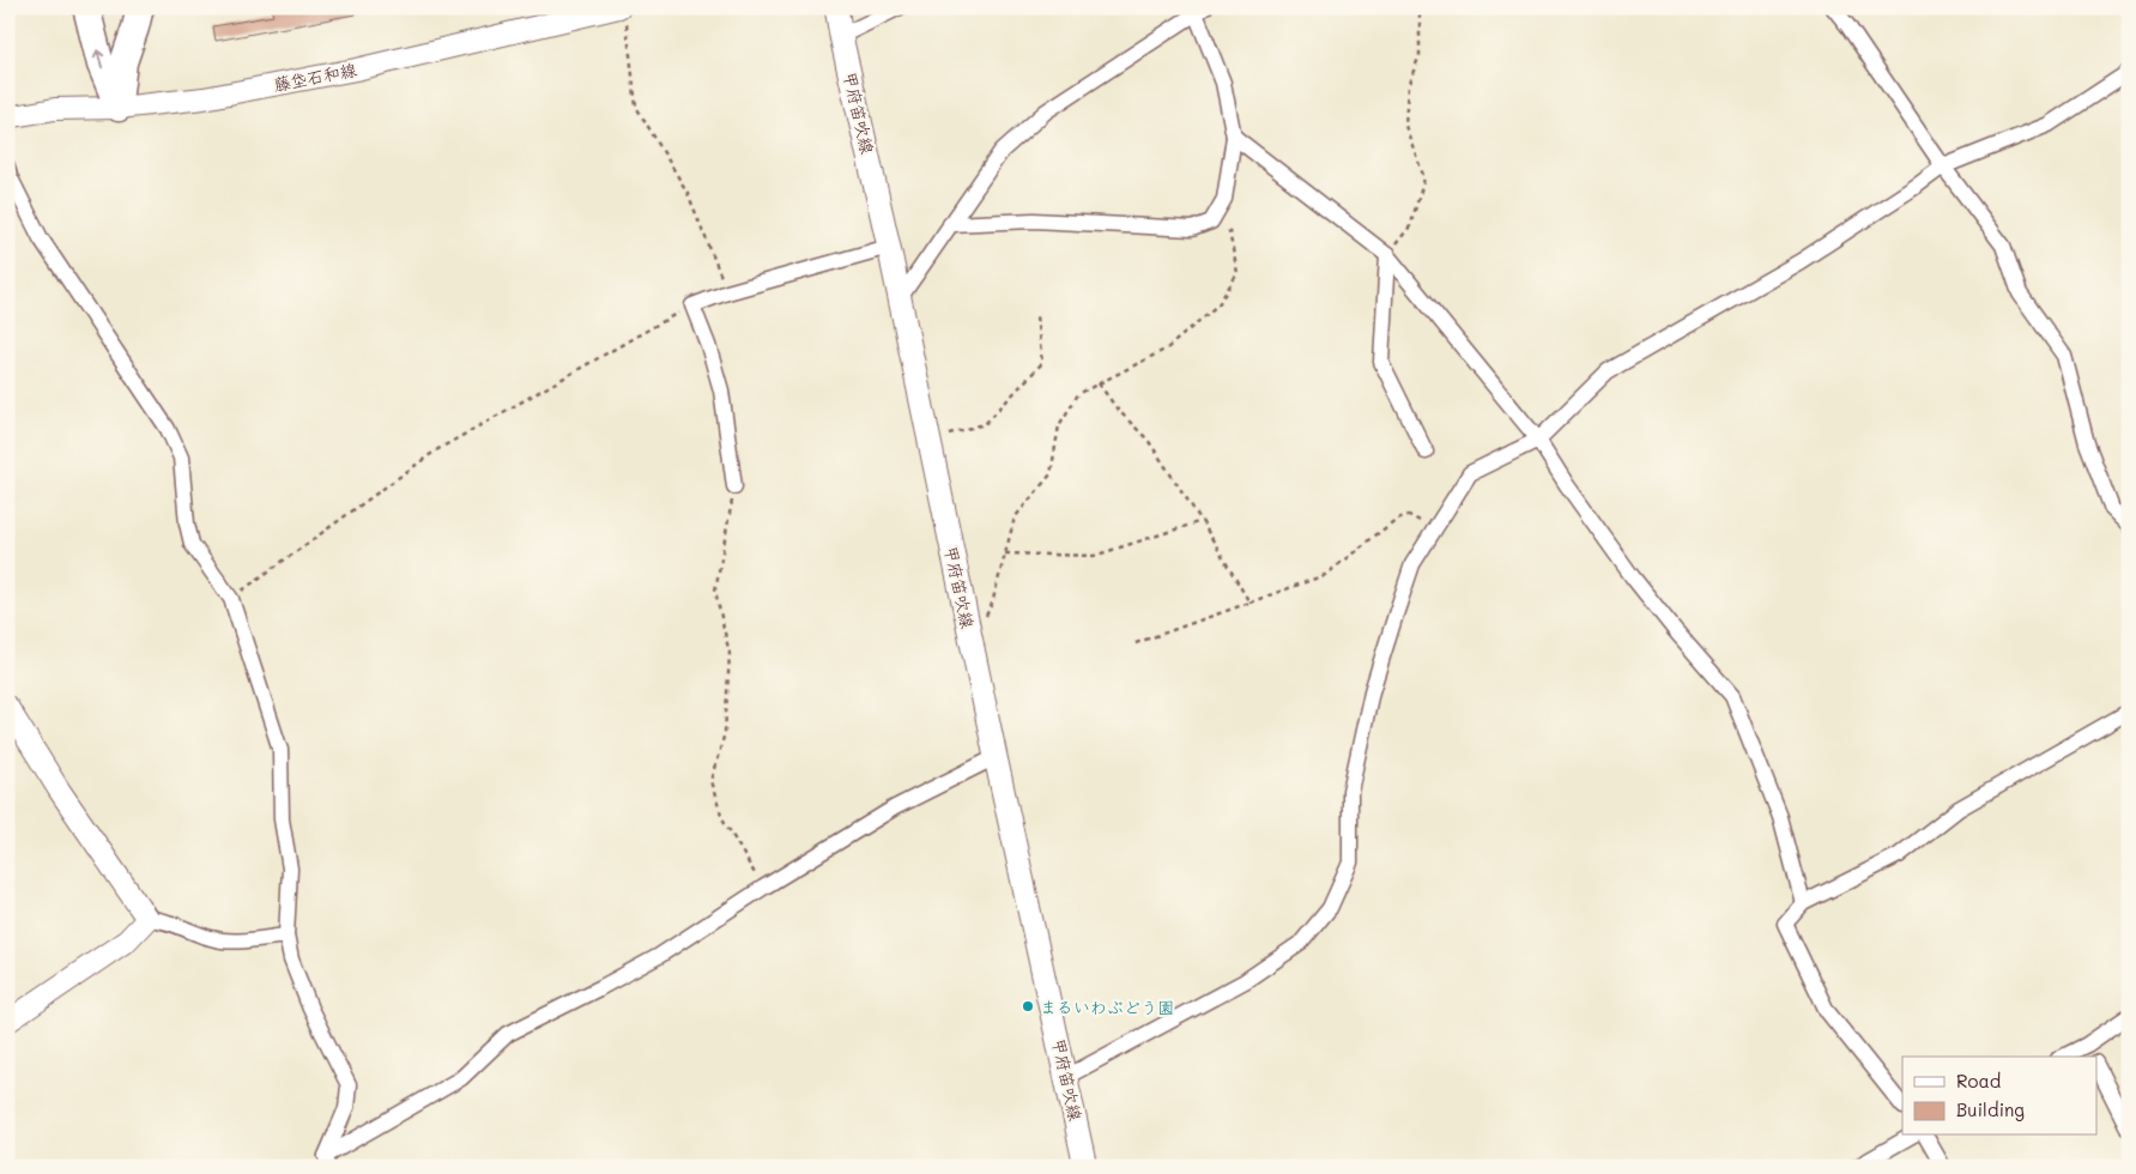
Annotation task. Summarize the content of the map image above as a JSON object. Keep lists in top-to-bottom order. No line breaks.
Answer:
{"streets":{"main road":["藤垈石和線","甲府笛吹線"]},"places":["まるいわぶどう園"],"legend":["Road","Building"]}
